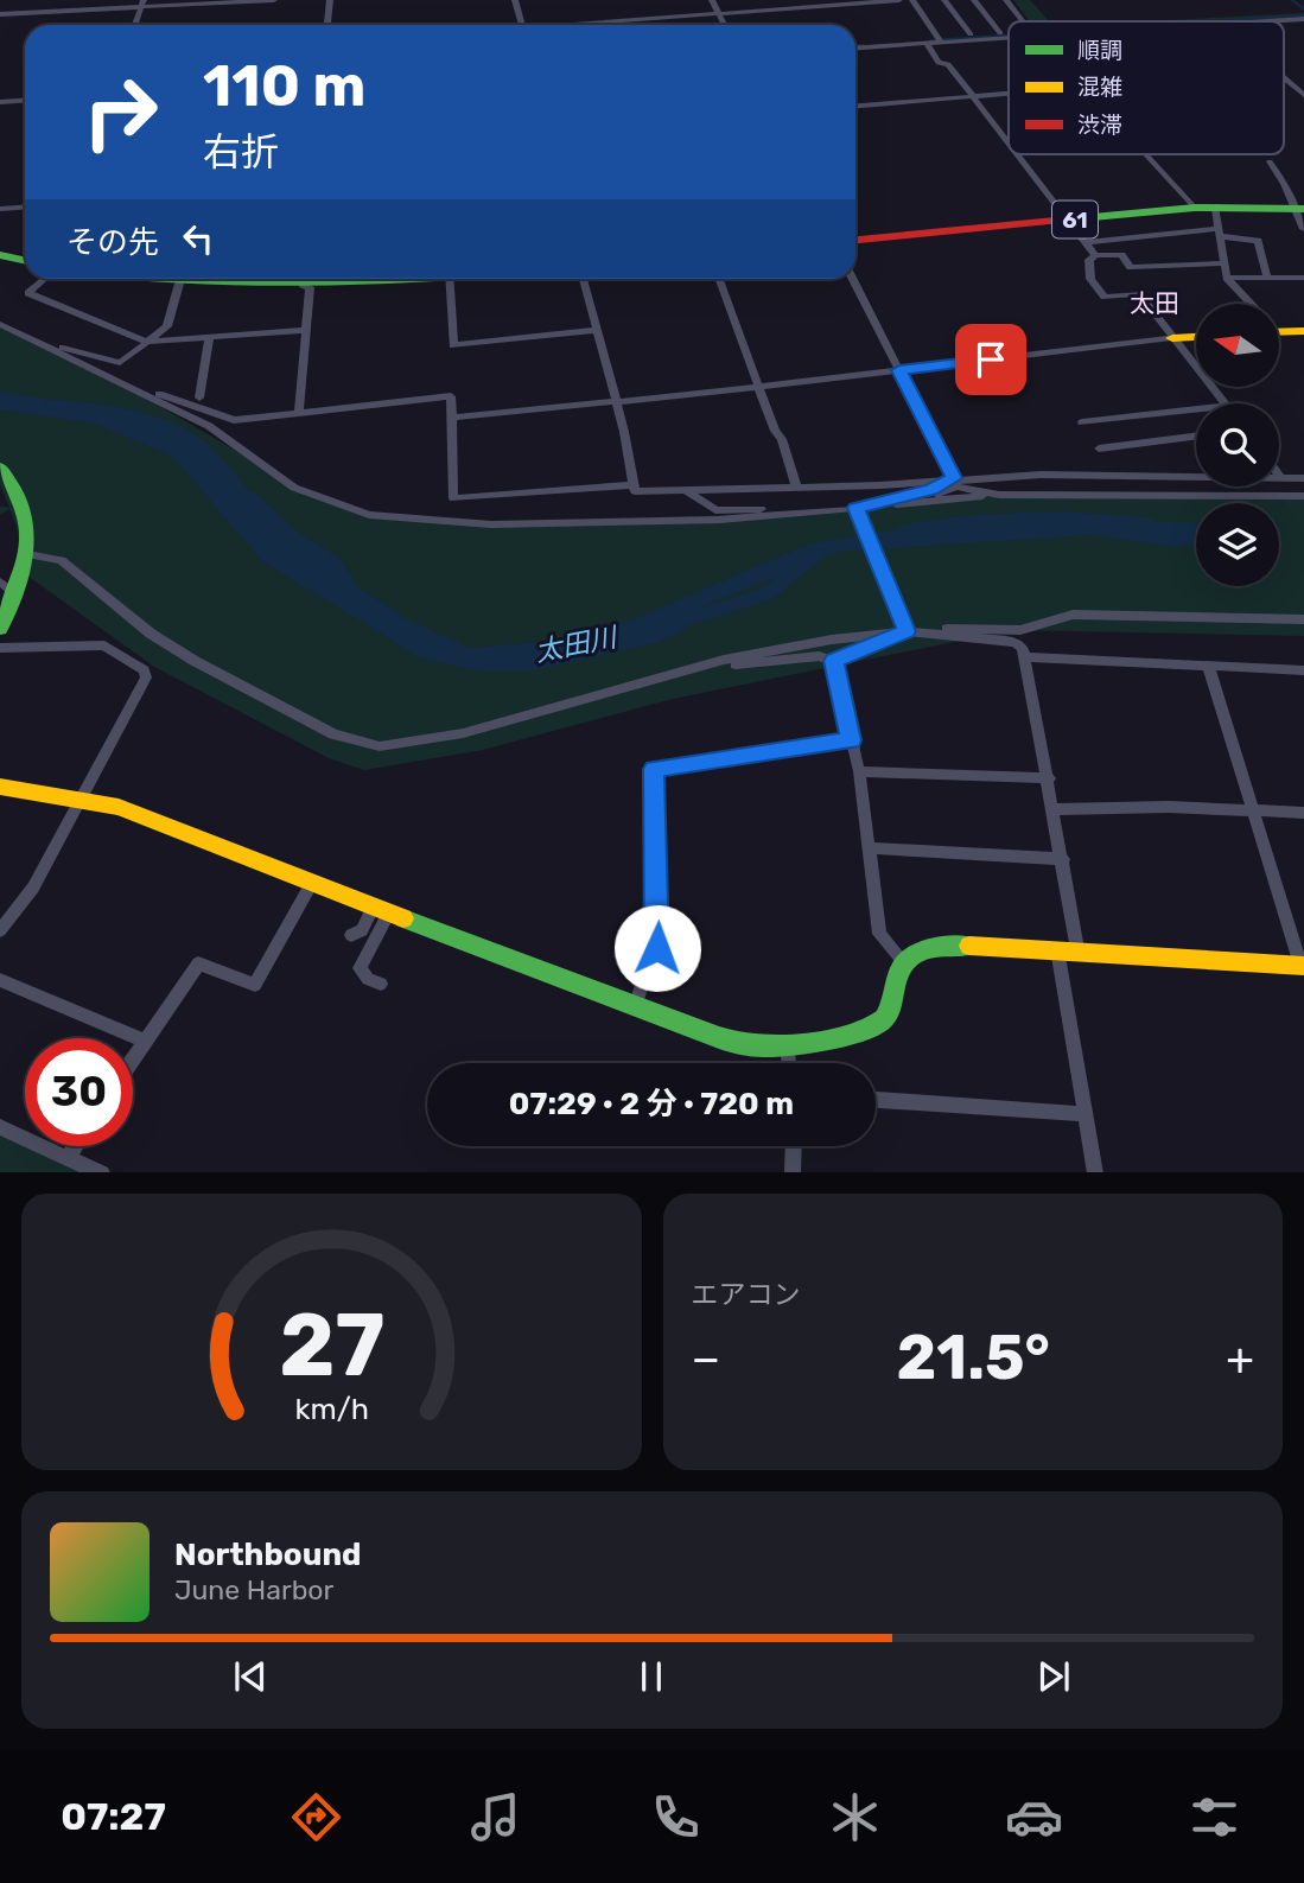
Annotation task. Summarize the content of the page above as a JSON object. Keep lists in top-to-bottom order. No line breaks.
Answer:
{"streets":{"main road":["61"]},"districts":["太田"],"water":["太田川"],"legend":["順調","混雑","渋滞"],"north":"left","page":{"turn":["110 m","右折"],"then":"その先","limit":"30","trip":"07:29 · 2 分 · 720 m","tile":"エアコン","heat":["−","21.5°","+"],"song":["Northbound","June Harbor"],"tabs":"07:27","gauge":["27","km/h"]}}
